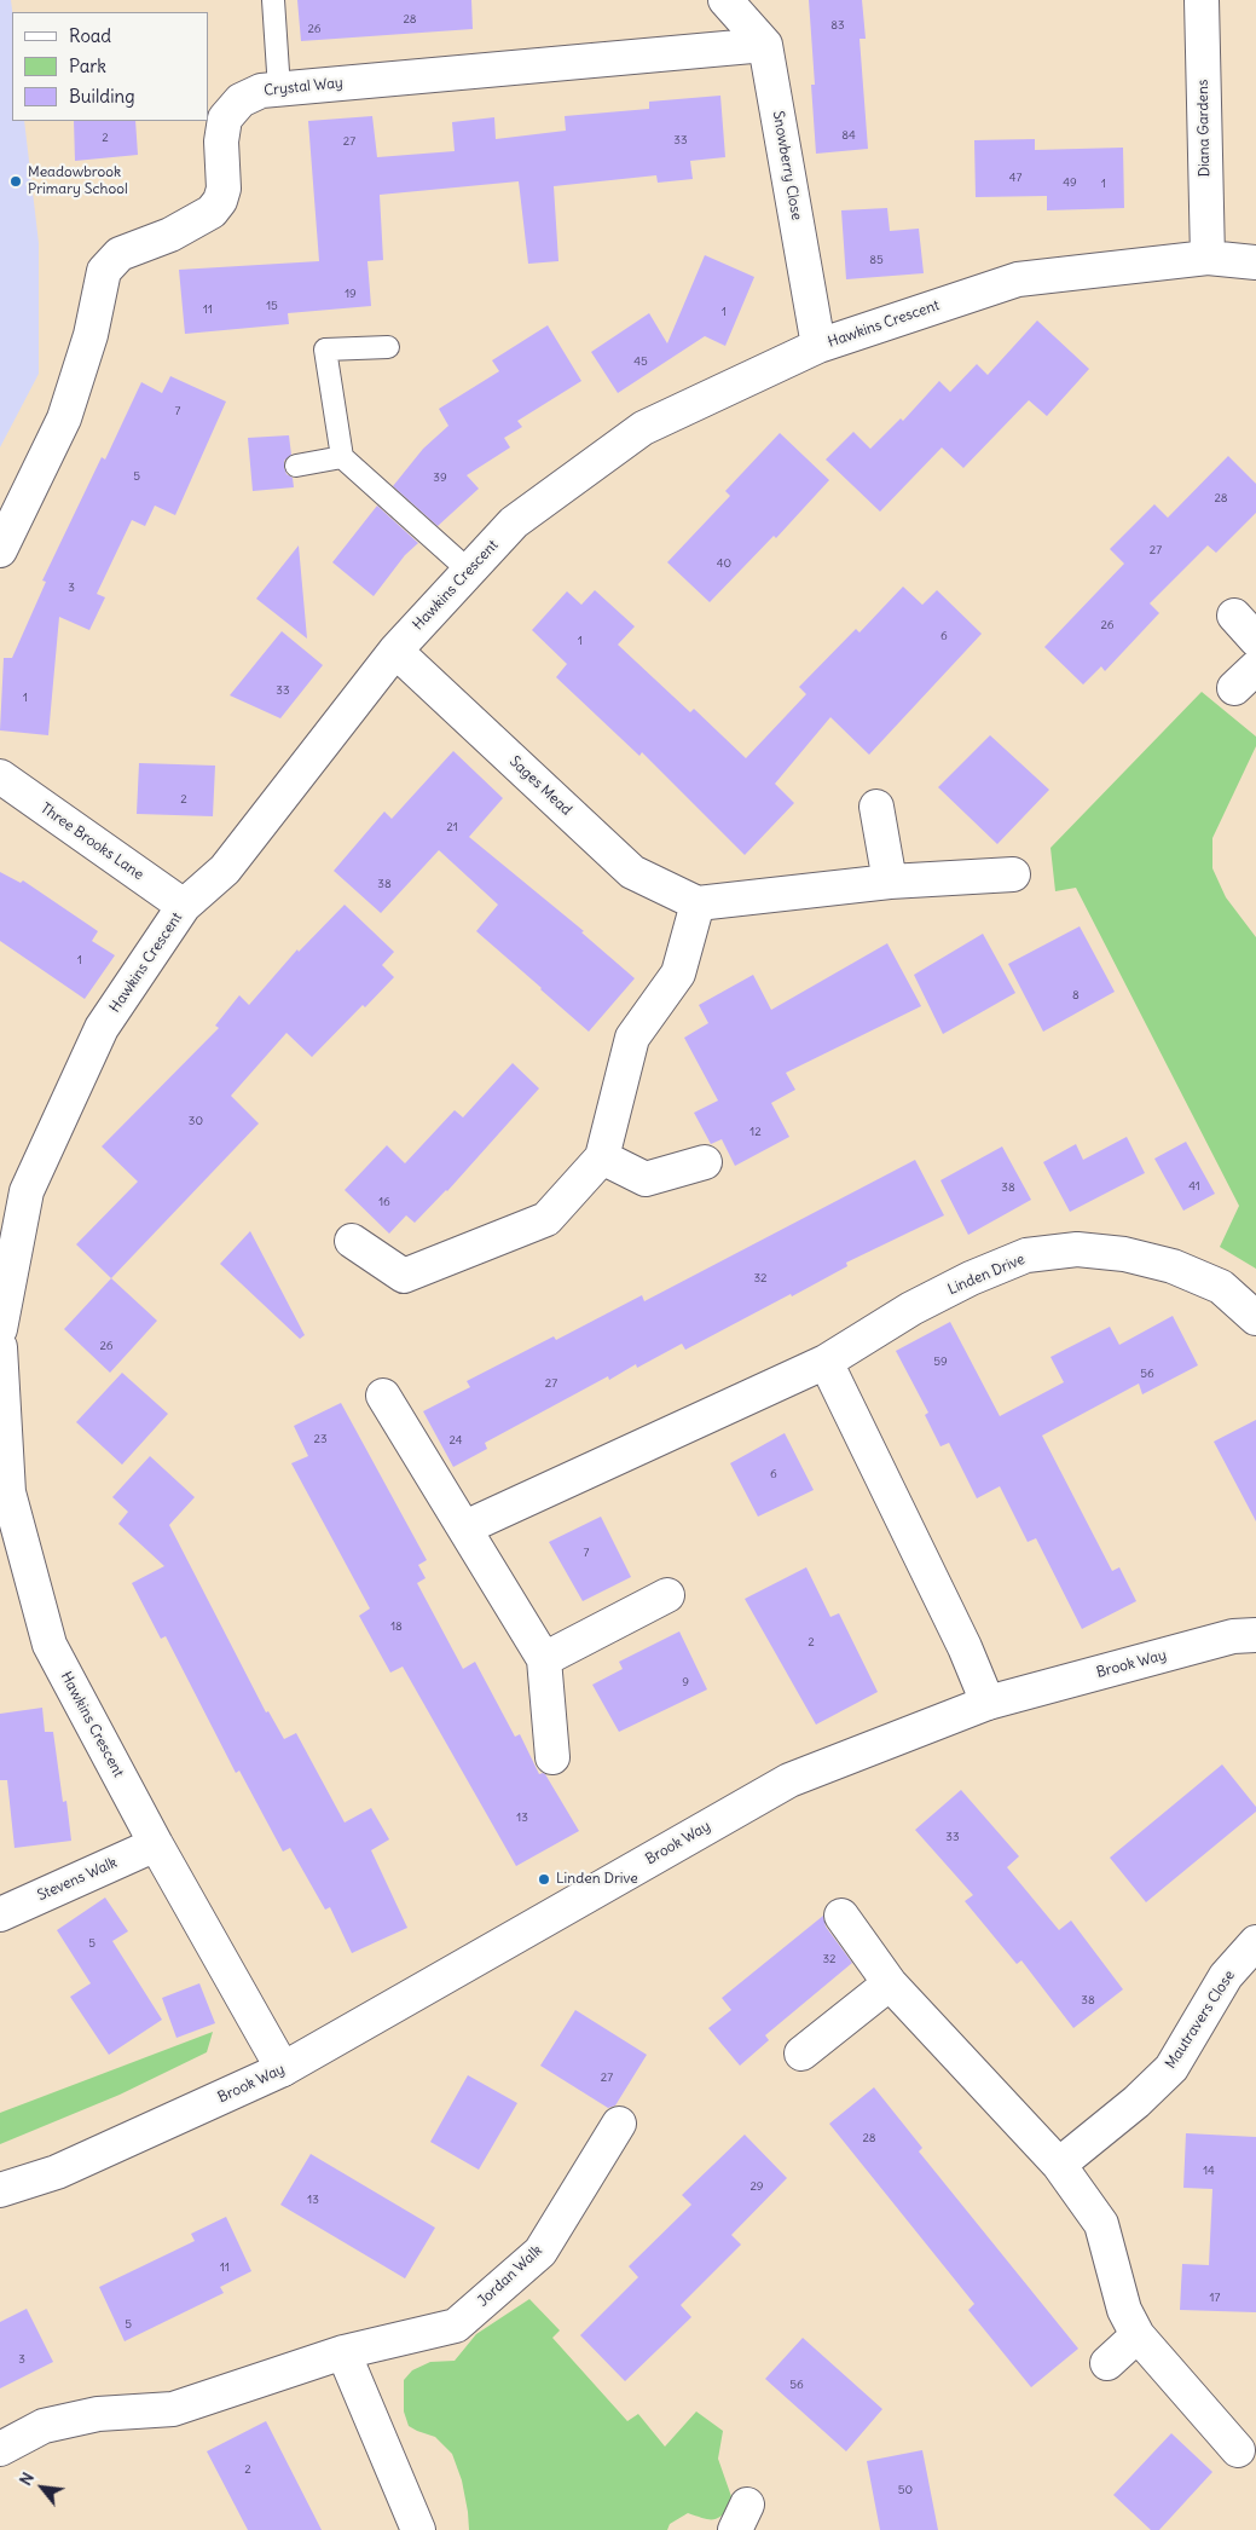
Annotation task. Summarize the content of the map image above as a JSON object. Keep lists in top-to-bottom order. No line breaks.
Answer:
{"streets":{"street":["Crystal Way","Diana Gardens","Snowberry Close","Hawkins Crescent","Sages Mead","Three Brooks Lane","Linden Drive","Brook Way","Stevens Walk","Mautravers Close","Jordan Walk"]},"crossings":[["Crystal Way","Snowberry Close"],["Diana Gardens","Hawkins Crescent"],["Snowberry Close","Hawkins Crescent"],["Hawkins Crescent","Sages Mead"],["Hawkins Crescent","Three Brooks Lane"],["Hawkins Crescent","Brook Way"],["Hawkins Crescent","Stevens Walk"]],"places":["Meadowbrook Primary School","Linden Drive"],"house_numbers":["28","83","26","84","2","33","27","47","49","1","85","19","15","11","1","45","7","5","39","28","27","40","3","26","6","1","33","1","2","21","38","1","8","30","12","41","38","16","32","26","59","56","27","23","24","6","7","18","2","9","13","33","5","32","38","27","28","14","29","13","11","17","5","3","56","2","50"],"legend":["Road","Park","Building"],"north":"top left"}
